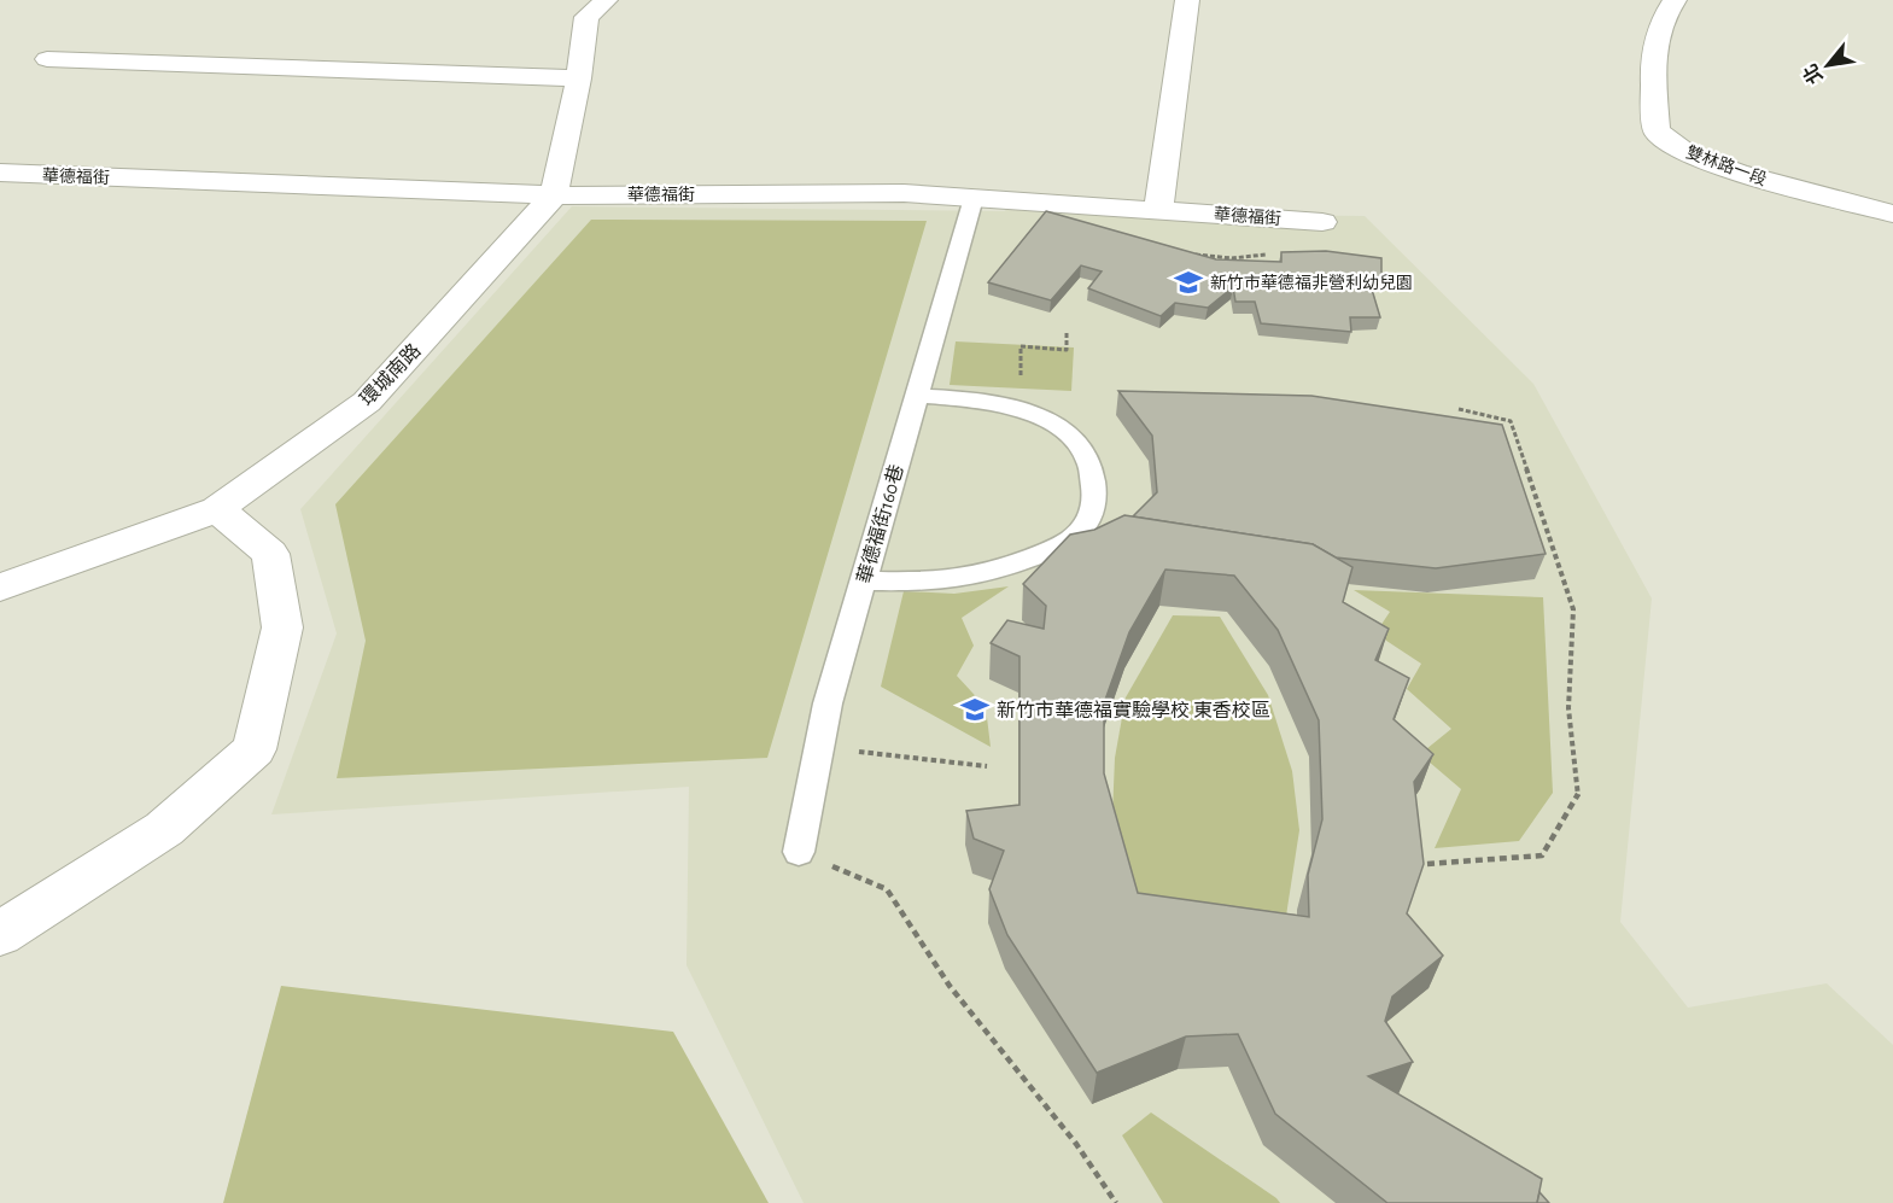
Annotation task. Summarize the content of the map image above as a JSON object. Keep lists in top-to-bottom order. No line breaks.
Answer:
{"streets":{"street":["雙林路一段","華德福街","環城南路"],"lane":["華德福街160巷"]},"crossings":[["華德福街","環城南路"],["華德福街","華德福街160巷"]],"places":{"school or university":["新竹市華德福非營利幼兒園","新竹市華德福實驗學校 東香校區"]},"north":"bottom left"}
